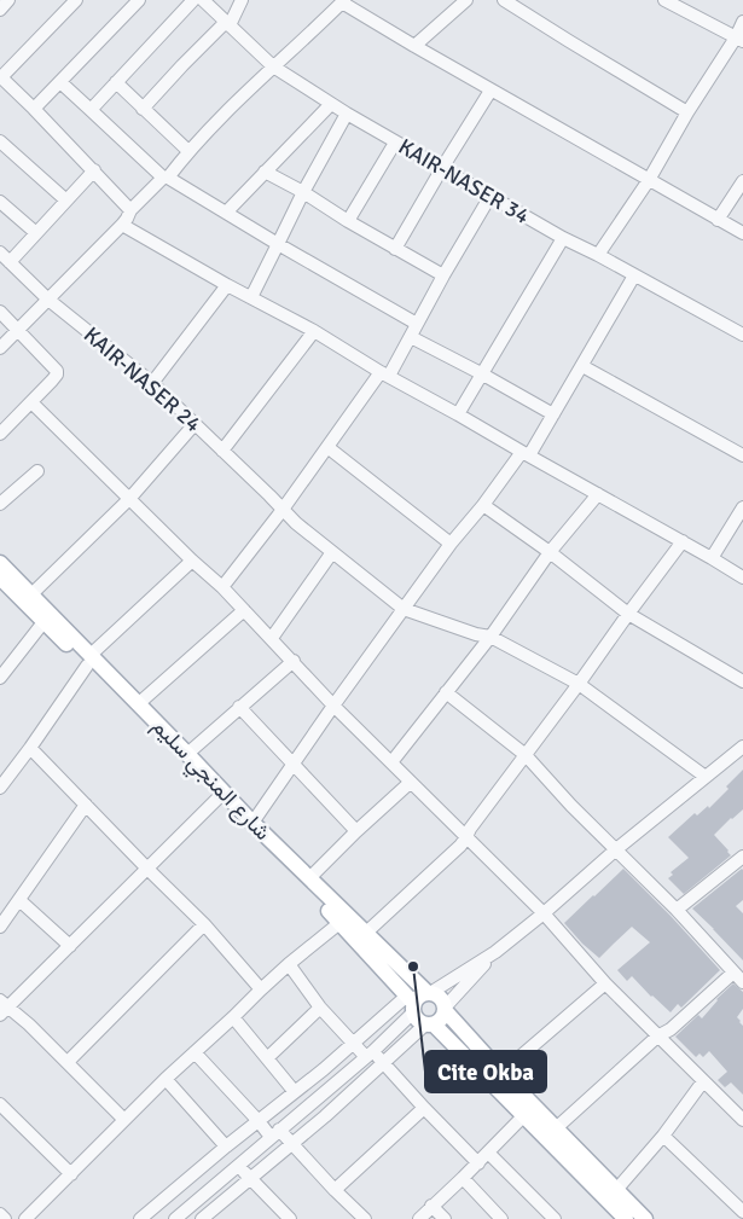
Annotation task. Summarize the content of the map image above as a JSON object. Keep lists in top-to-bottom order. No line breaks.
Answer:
{"streets":{"main road":["شارع المنجي سليم"],"street":["KAIR-NASER 34","KAIR-NASER 24"]},"places":["Cite Okba"]}
